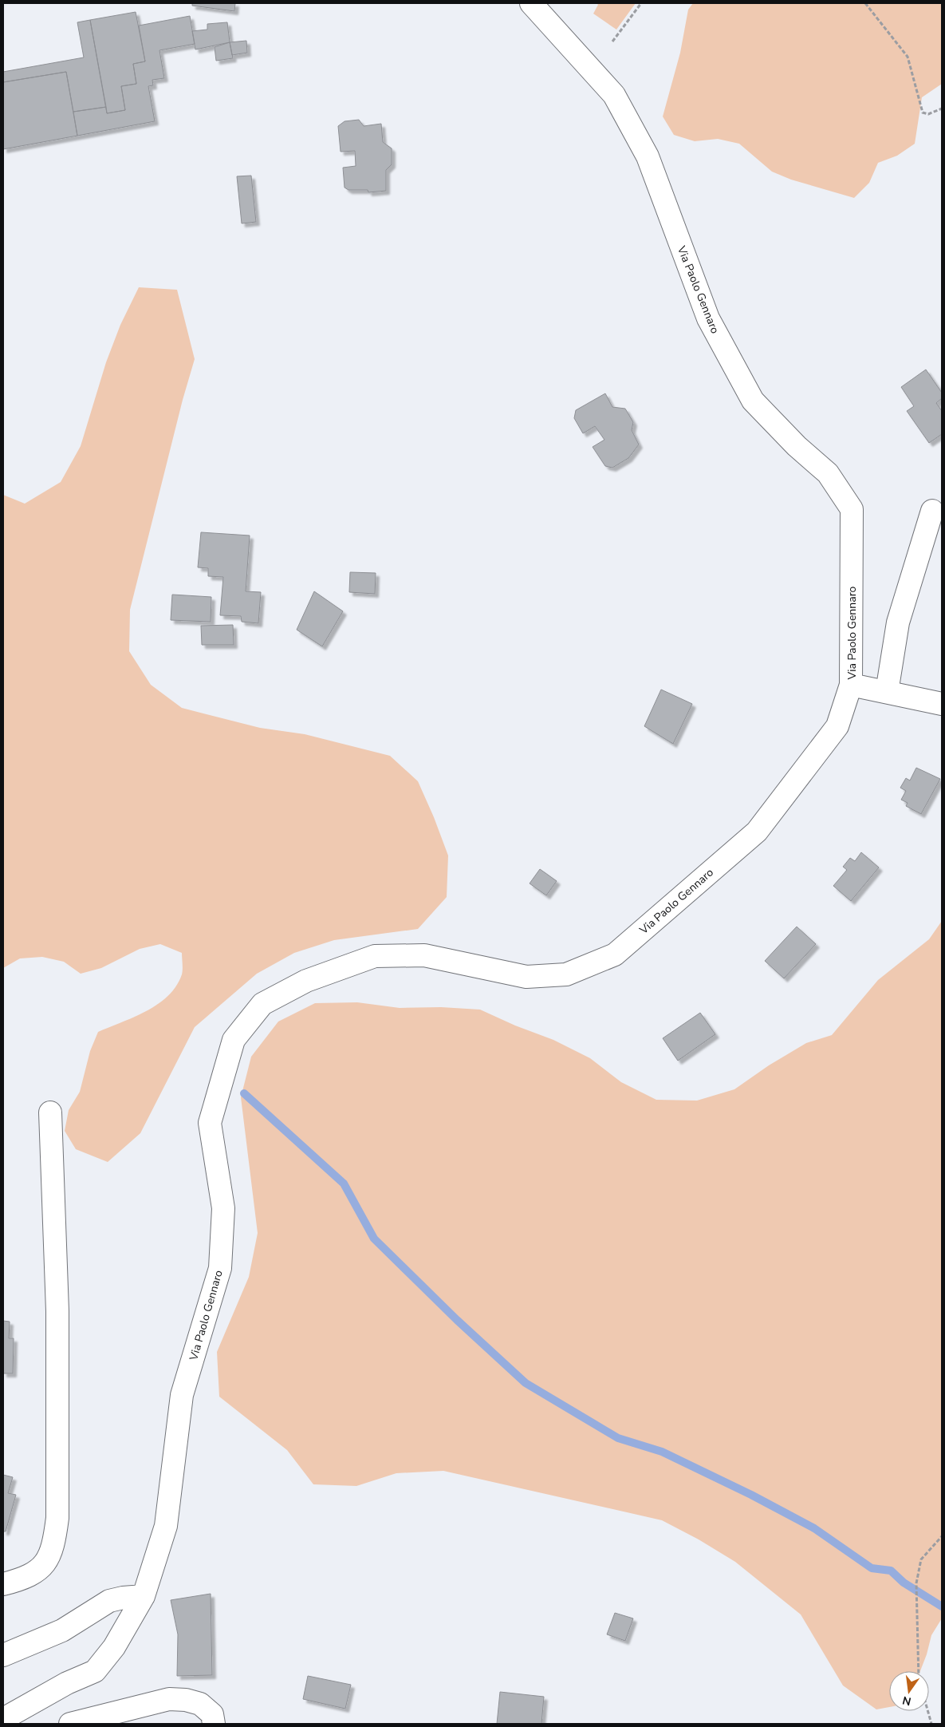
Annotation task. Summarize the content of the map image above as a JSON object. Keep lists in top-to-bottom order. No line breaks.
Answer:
{"streets":{"street":["Via Paolo Gennaro"]},"north":"bottom"}
